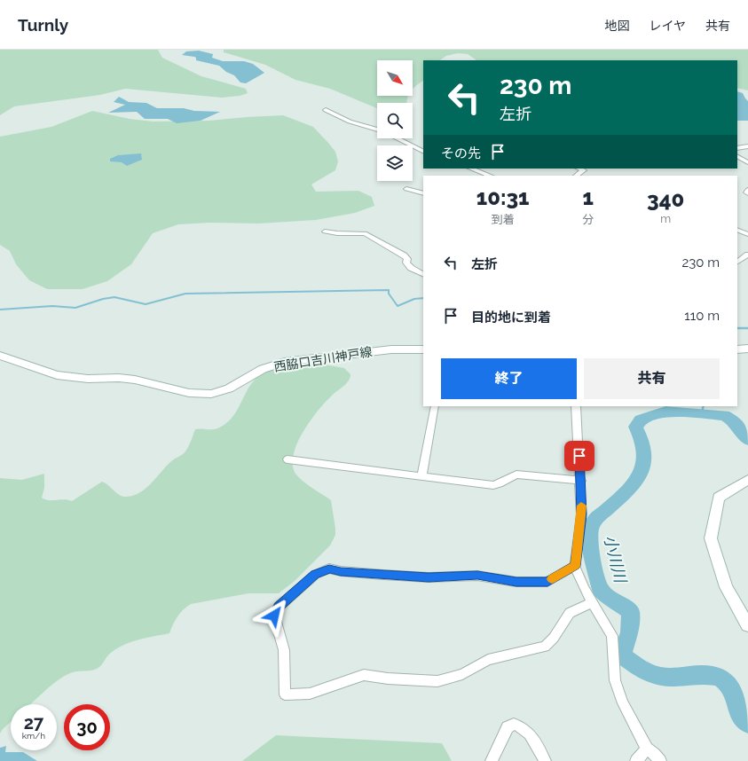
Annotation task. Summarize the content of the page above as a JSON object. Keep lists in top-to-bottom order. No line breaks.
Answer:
{"streets":{"main road":["西脇口吉川神戸線"]},"water":["小川川"],"north":"bottom right","page":{"header":"Turnly","nav":["地図","レイヤ","共有"],"turn":["230 m","左折"],"then":"その先","eta":["10:31","到着","1","分","340","m"],"list":[{"name":"左折","value":"230 m"},{"name":"目的地に到着","value":"110 m"}],"buttons":["終了","共有"],"speed":"27 km/h","limit":"30"}}
